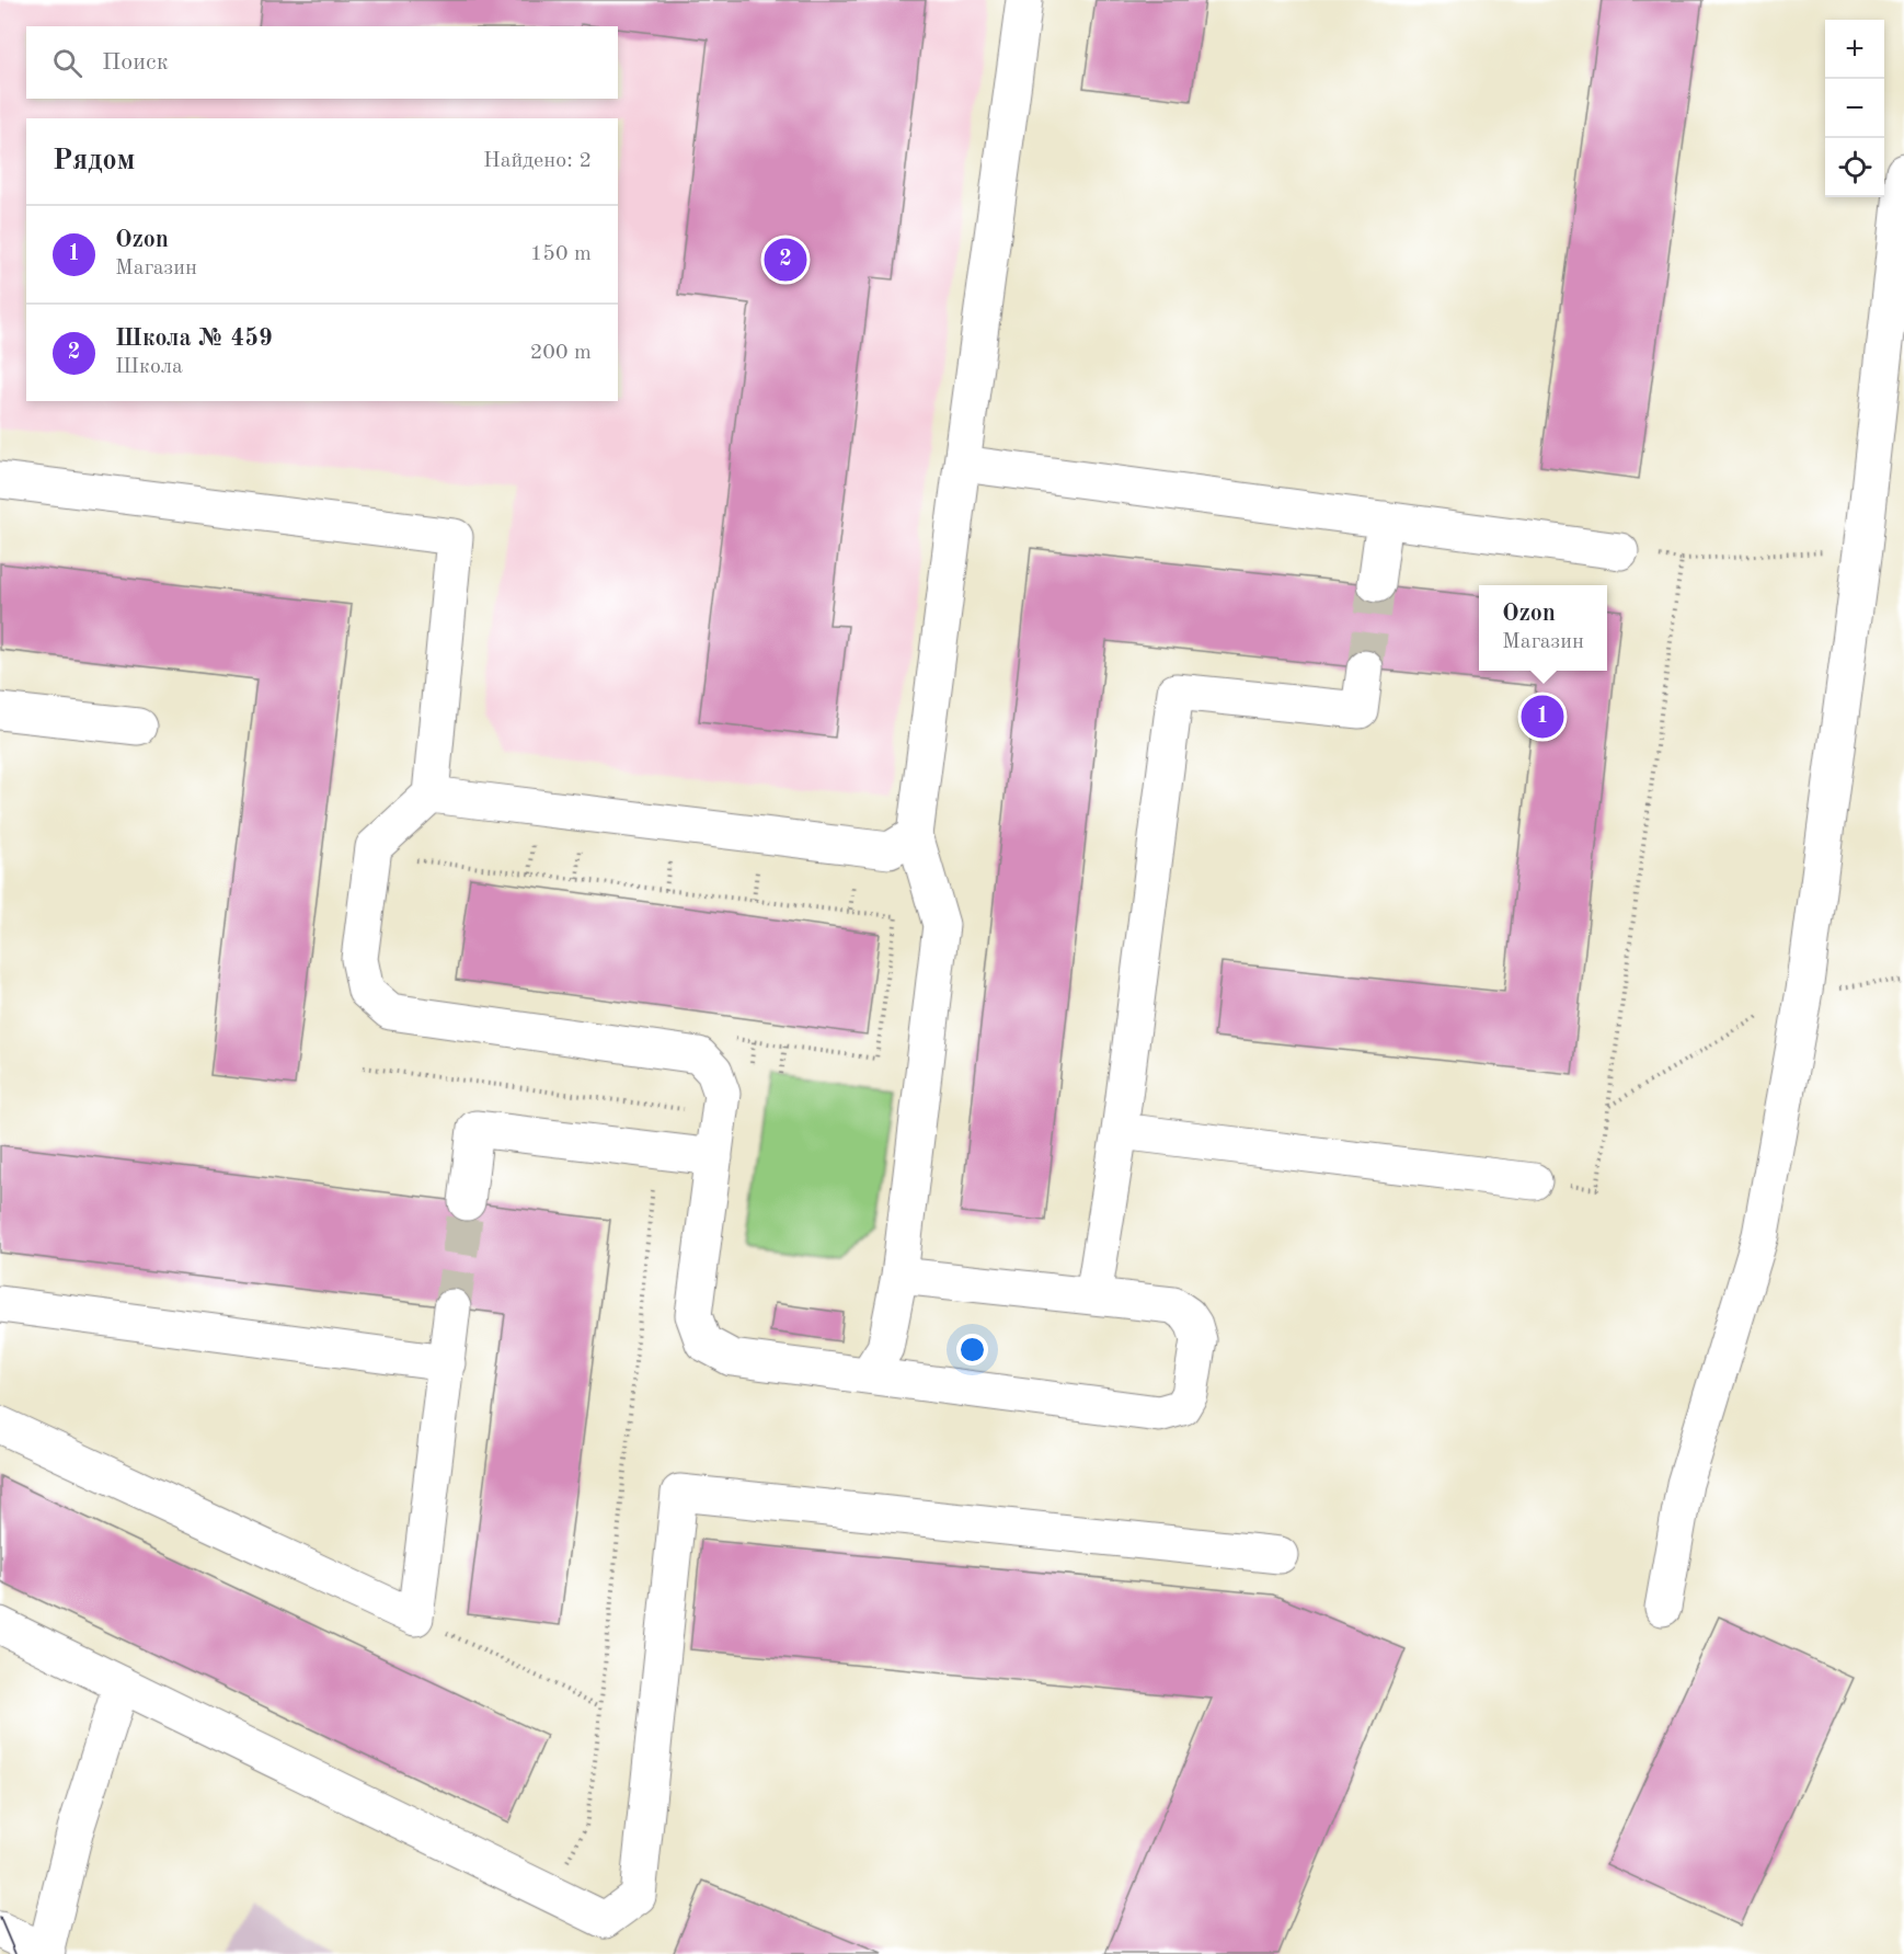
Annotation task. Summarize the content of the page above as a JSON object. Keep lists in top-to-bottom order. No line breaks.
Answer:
{"page":{"map_buttons":["+","−"],"search":"Поиск","heading":["Рядом","Найдено: 2"],"list":[{"mark":"1","name":"Ozon","note":"Магазин","value":"150 m"},{"mark":"2","name":"Школа № 459","note":"Школа","value":"200 m"}],"pins":["2","1"],"popup":["Ozon","Магазин"]}}
